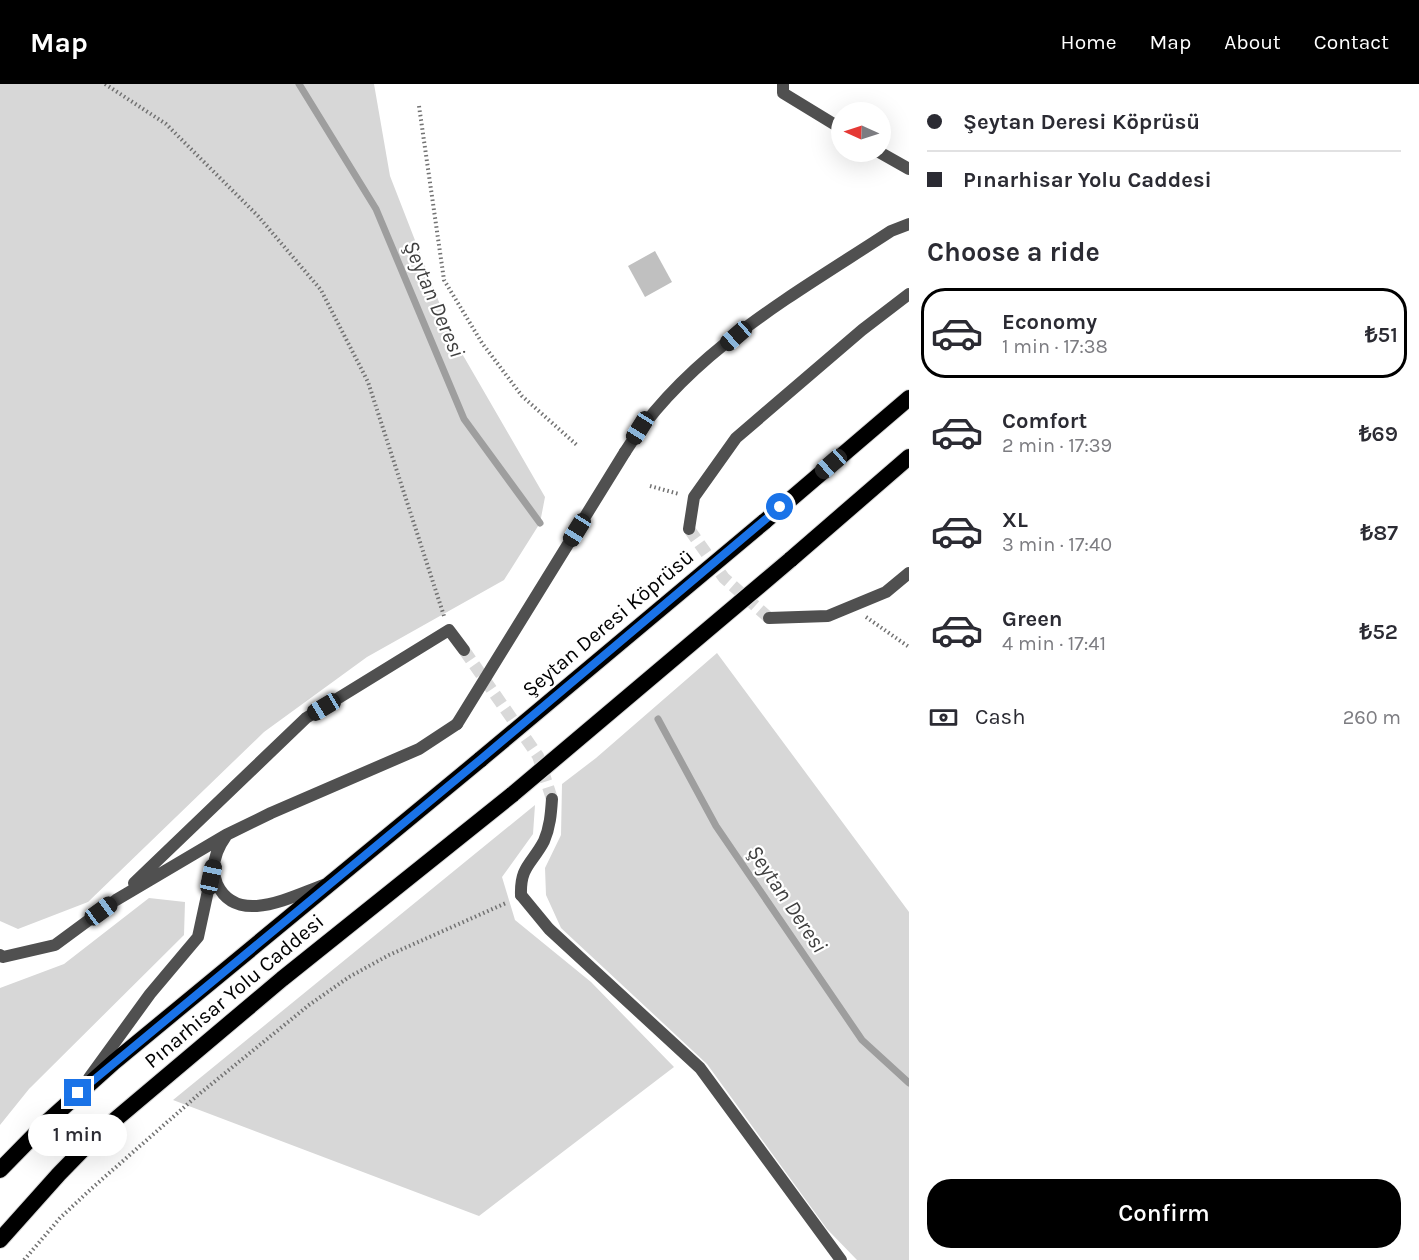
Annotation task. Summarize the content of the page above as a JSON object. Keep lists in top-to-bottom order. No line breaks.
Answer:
{"streets":{"highway":["Şeytan Deresi Köprüsü","Pınarhisar Yolu Caddesi"]},"crossings":[["Şeytan Deresi Köprüsü","Pınarhisar Yolu Caddesi"]],"water":["Şeytan Deresi"],"north":"left","page":{"header":"Map","nav":["Home","Map","About","Contact"],"banner":["Şeytan Deresi Köprüsü","Pınarhisar Yolu Caddesi"],"heading":"Choose a ride","list":[{"name":"Economy","note":"1 min · 17:38","value":"₺51"},{"name":"Comfort","note":"2 min · 17:39","value":"₺69"},{"name":"XL","note":"3 min · 17:40","value":"₺87"},{"name":"Green","note":"4 min · 17:41","value":"₺52"}],"pay":["Cash","260 m"],"bubble":"1 min","buttons":"Confirm"}}
